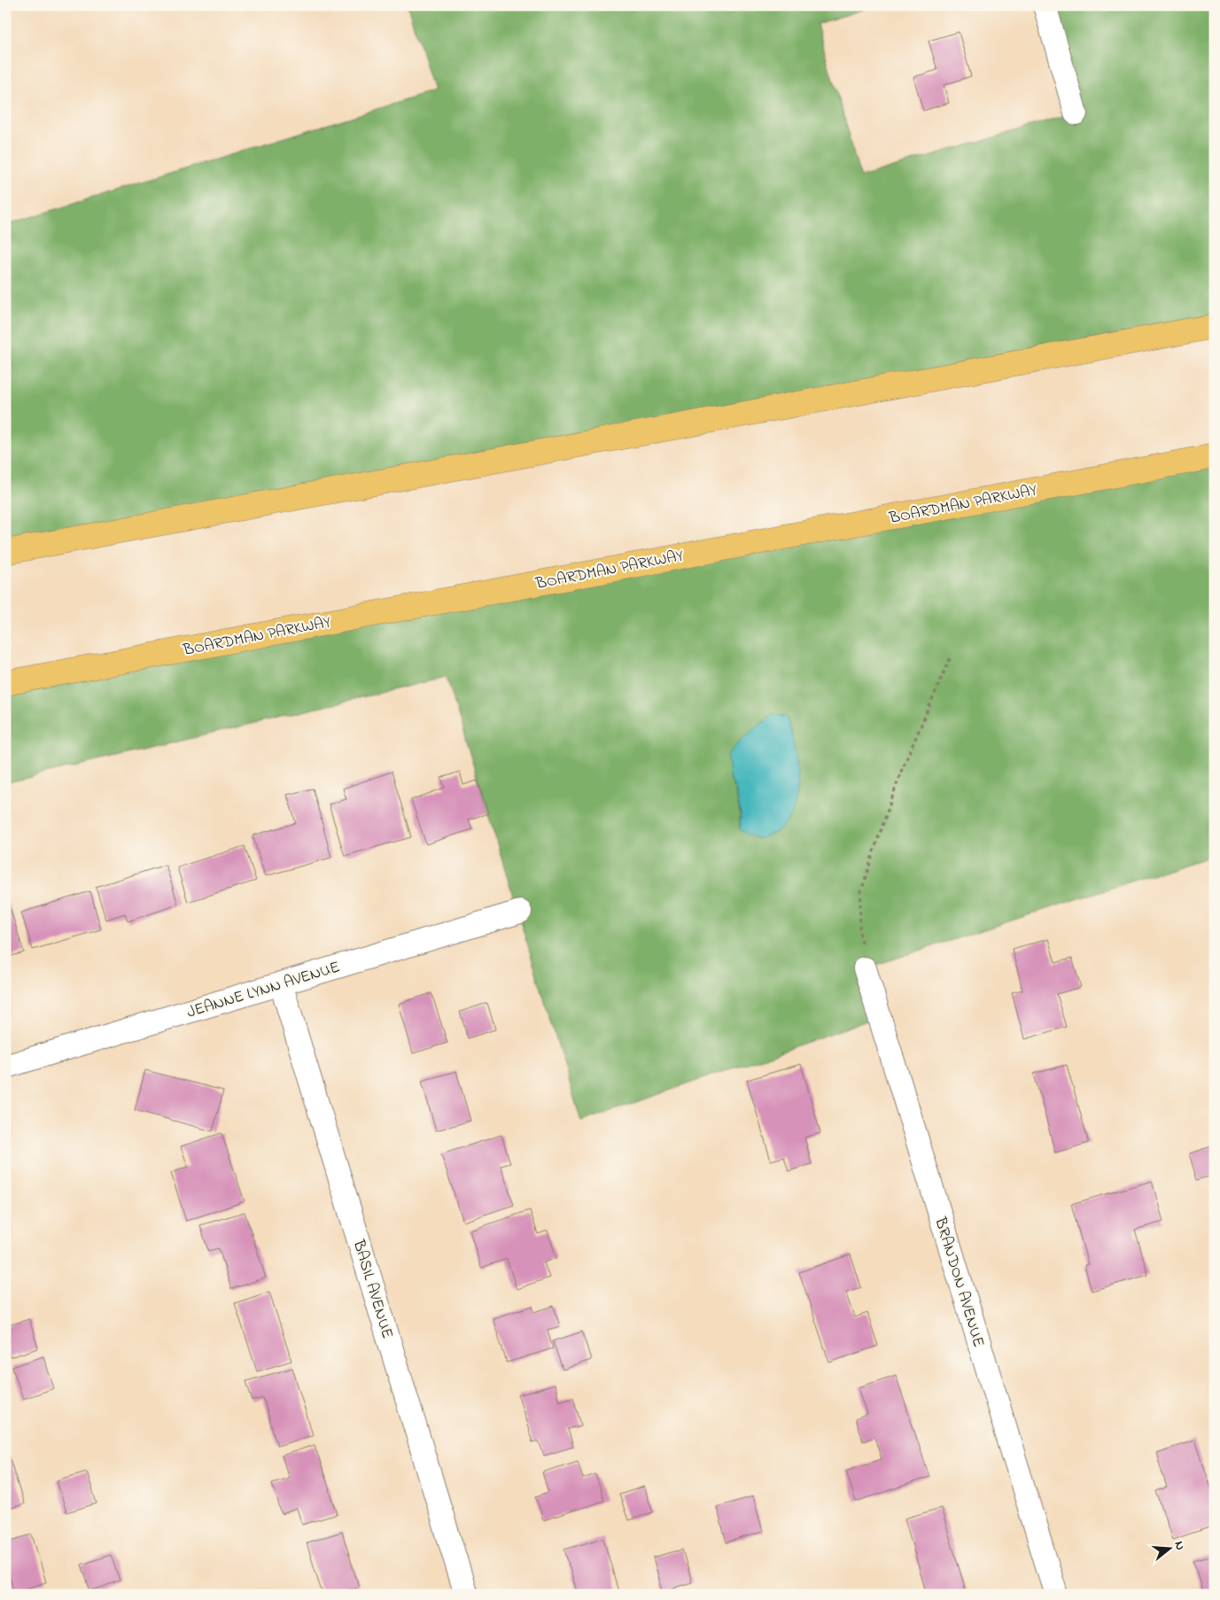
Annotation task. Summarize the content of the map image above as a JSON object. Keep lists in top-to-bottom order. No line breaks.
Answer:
{"streets":{"highway":["BOARDMAN PARKWAY"],"street":["JEANNE LYNN AVENUE","BRANDON AVENUE","BASIL AVENUE"]},"crossings":[["JEANNE LYNN AVENUE","BASIL AVENUE"]],"north":"right"}
